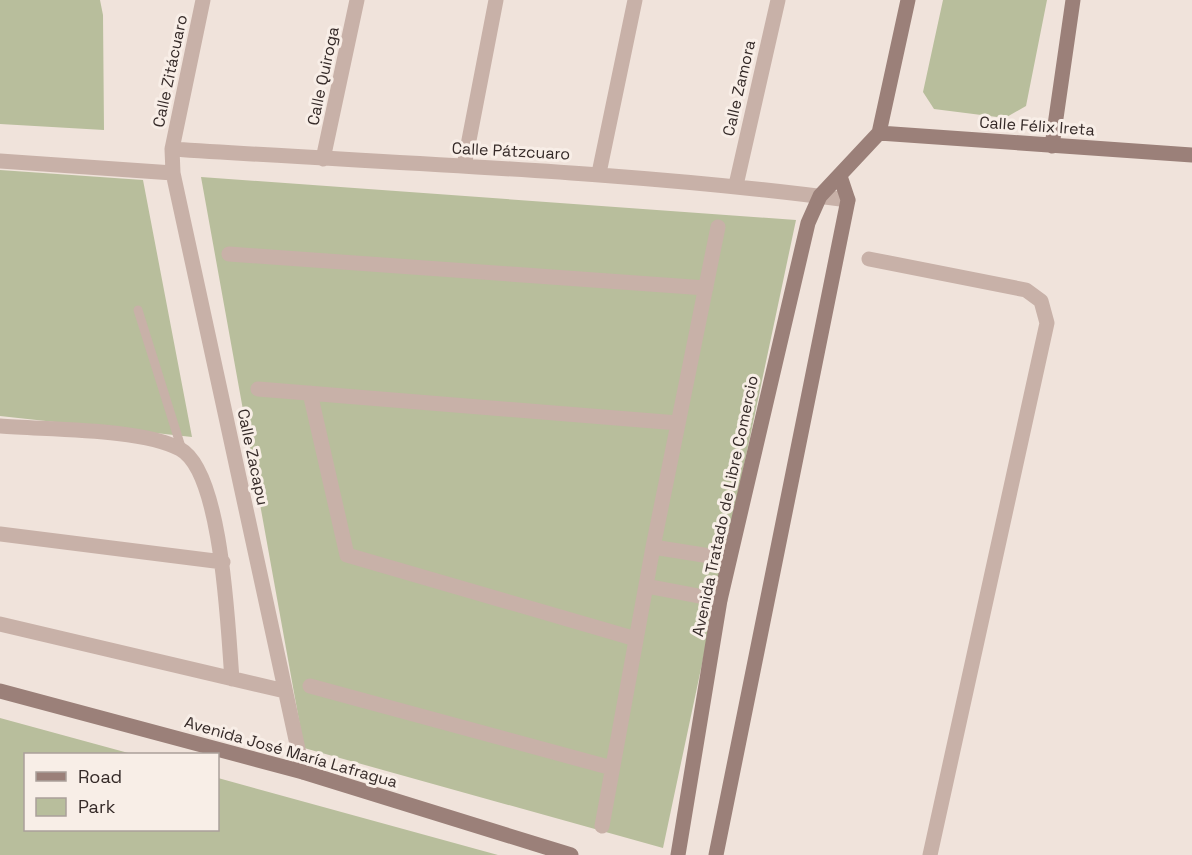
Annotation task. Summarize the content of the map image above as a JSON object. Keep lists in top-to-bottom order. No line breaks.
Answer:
{"streets":{"street":["Calle Zitácuaro","Calle Quiroga","Calle Zamora","Calle Félix Ireta","Calle Pátzcuaro","Calle Zacapu","Avenida Tratado de Libre Comercio","Avenida José María Lafragua"]},"crossings":[["Calle Zitácuaro","Calle Pátzcuaro"],["Calle Zitácuaro","Calle Zacapu"],["Calle Quiroga","Calle Pátzcuaro"],["Calle Zamora","Calle Pátzcuaro"],["Calle Félix Ireta","Avenida Tratado de Libre Comercio"],["Calle Pátzcuaro","Calle Zacapu"],["Calle Pátzcuaro","Avenida Tratado de Libre Comercio"],["Calle Zacapu","Avenida José María Lafragua"]],"legend":["Road","Park"]}
